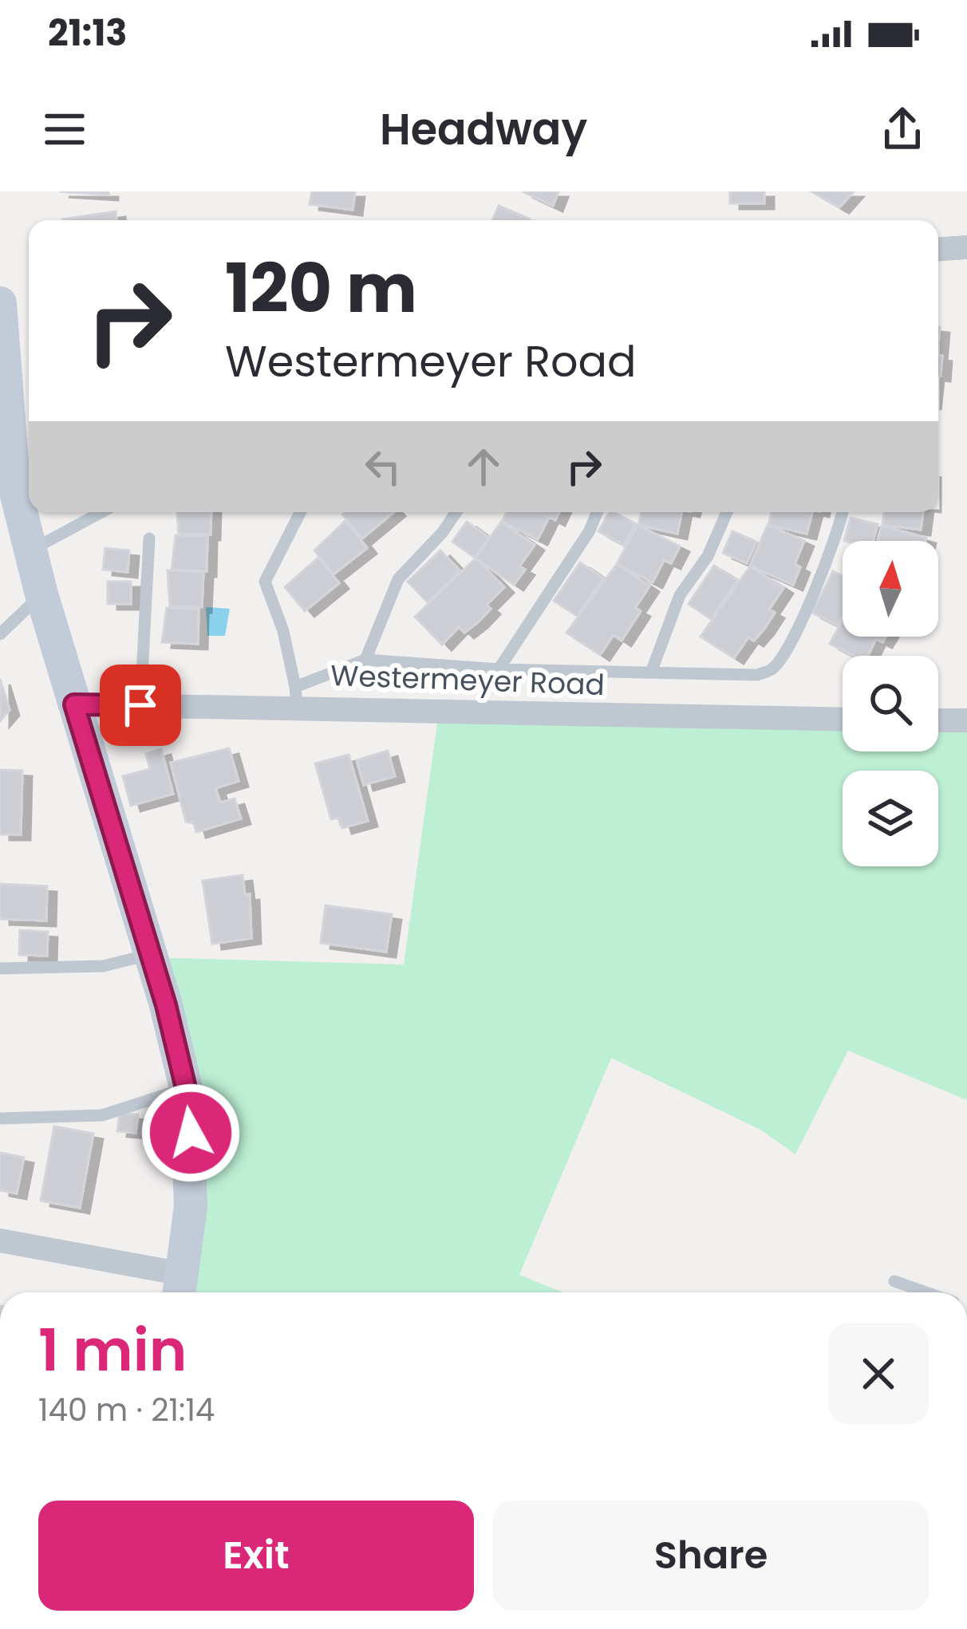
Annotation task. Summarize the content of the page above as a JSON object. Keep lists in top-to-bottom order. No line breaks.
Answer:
{"streets":{"street":["Westermeyer Road"]},"north":"top","page":{"status":"21:13","header":"Headway","turn":["120 m","Westermeyer Road"],"heading":["1 min","140 m · 21:14"],"buttons":["Exit","Share"]}}
